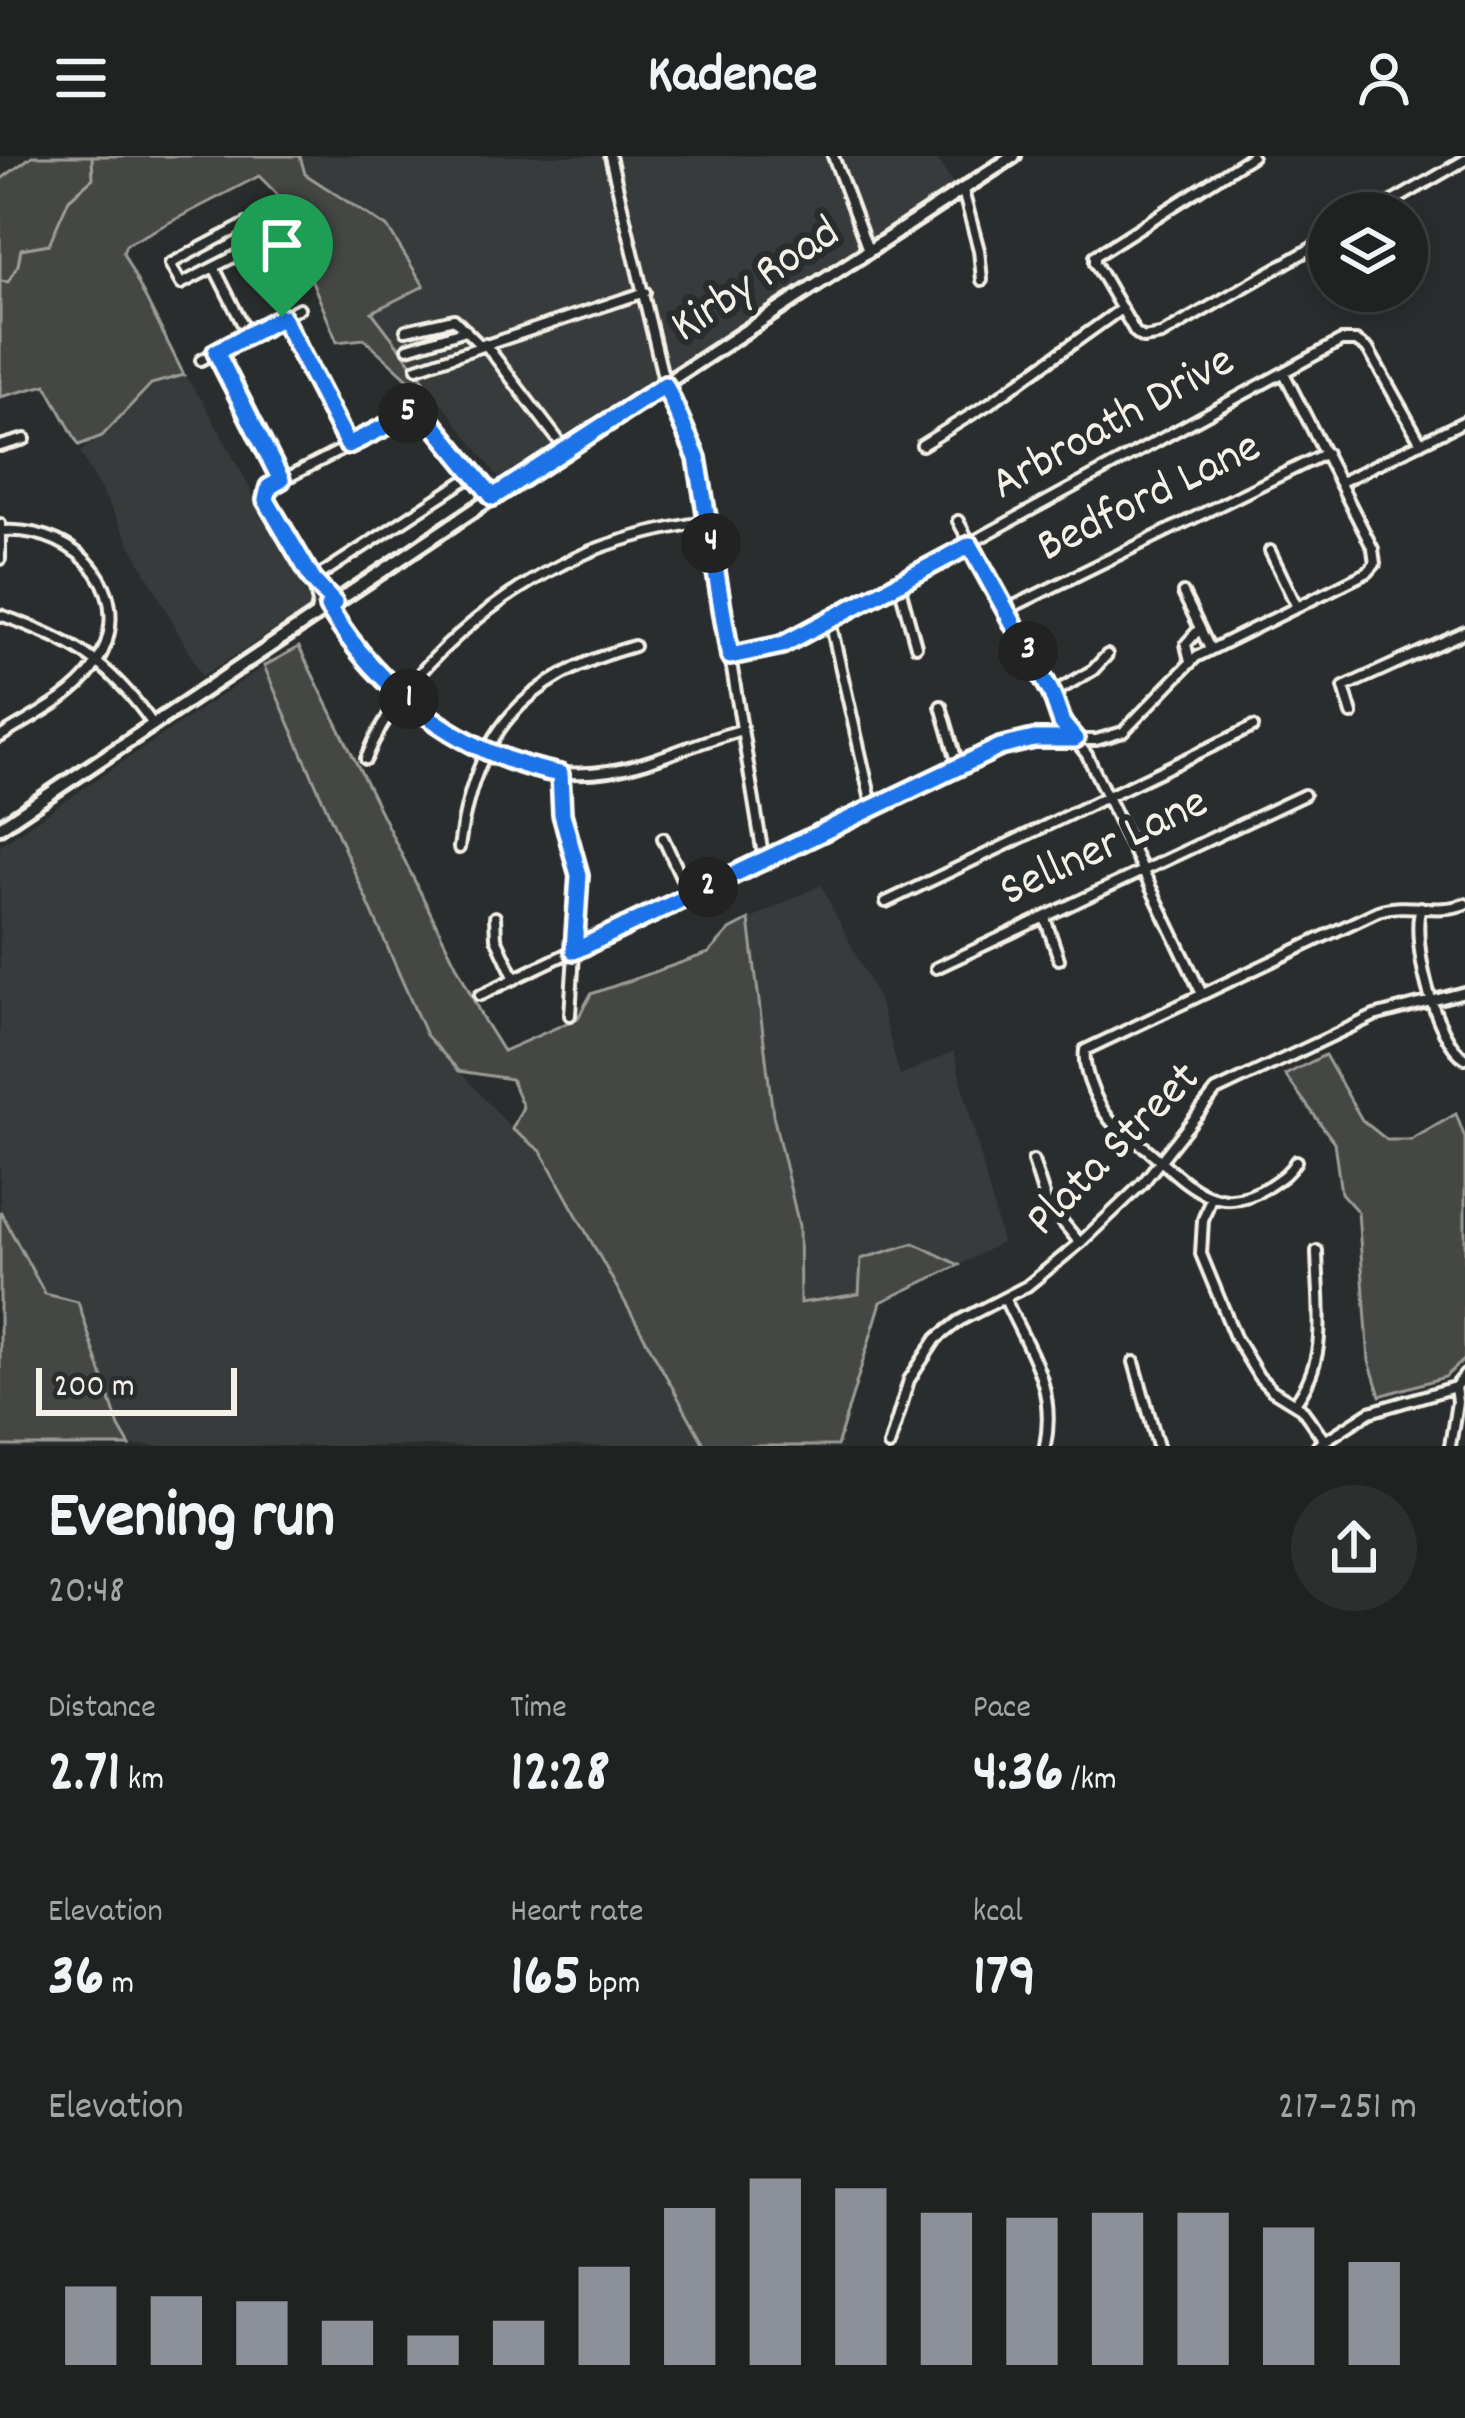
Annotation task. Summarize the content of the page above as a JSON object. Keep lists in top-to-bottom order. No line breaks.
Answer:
{"streets":{"main road":["Kirby Road"],"street":["Arbroath Drive","Bedford Lane","Sellner Lane","Plata Street"]},"scale_bar":"200 m","page":{"header":"Kadence","pins":["5","4","3","1","2"],"scale":"200 m","heading":["Evening run","20:48"],"stats":[["Distance","2.71 km"],["Time","12:28"],["Pace","4:36 /km"],["Elevation","36 m"],["Heart rate","165 bpm"],["kcal","179"]],"chart":["Elevation","217–251 m"]}}
